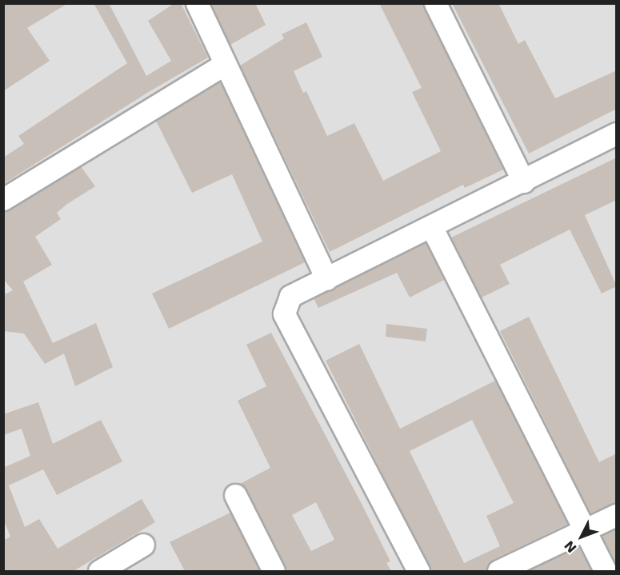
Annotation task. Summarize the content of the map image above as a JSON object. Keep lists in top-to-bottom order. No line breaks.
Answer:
{"north":"bottom left"}
